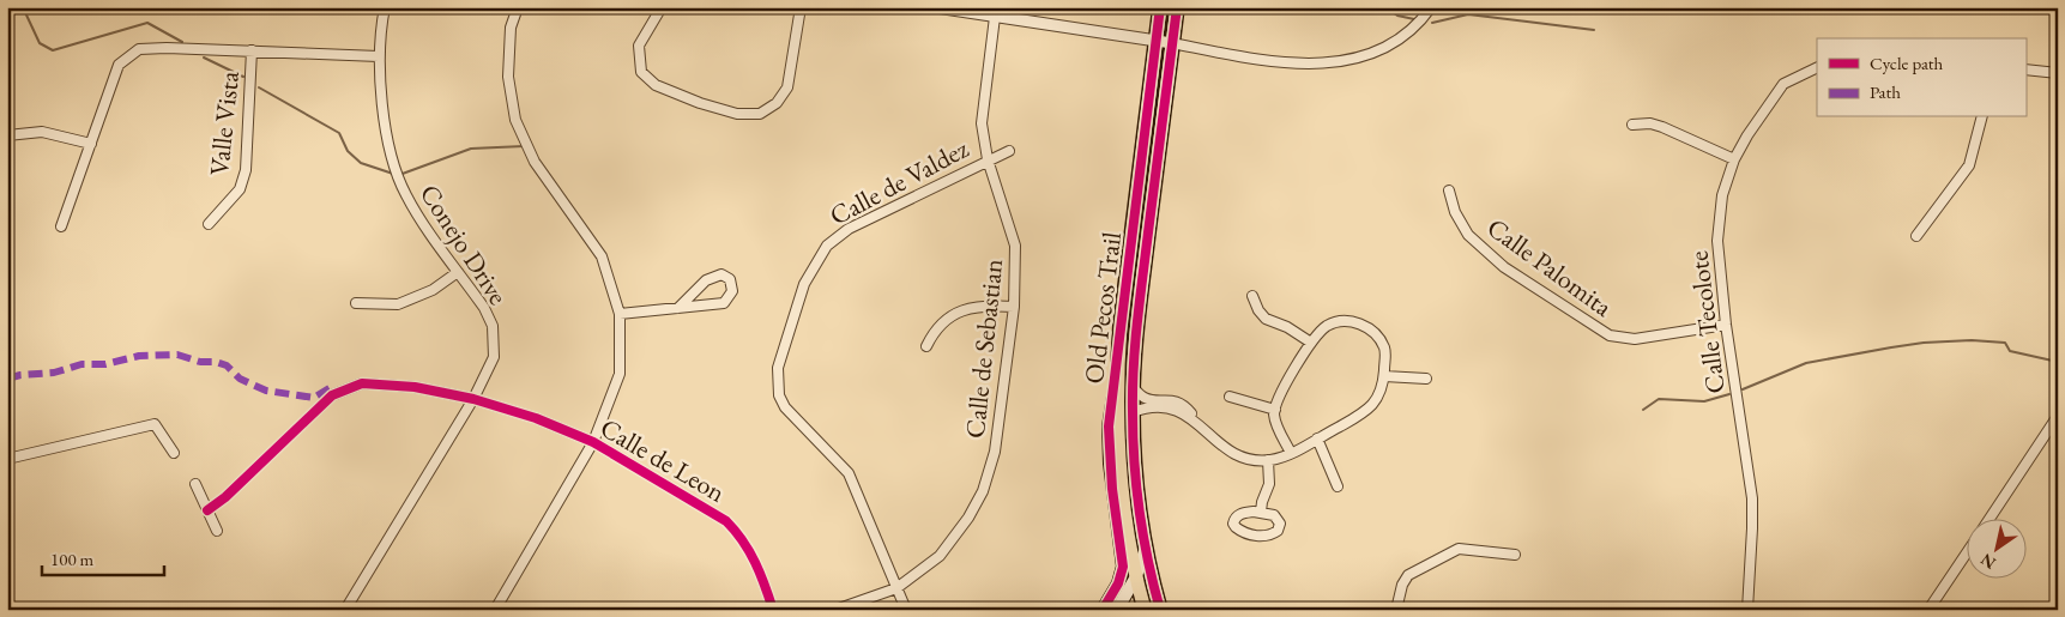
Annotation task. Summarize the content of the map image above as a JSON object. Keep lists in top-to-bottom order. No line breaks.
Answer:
{"streets":{"main road":["Old Pecos Trail"],"street":["Valle Vista","Calle de Valdez","Conejo Drive","Calle Palomita","Calle Tecolote","Calle de Sebastian","Calle de Leon"]},"crossings":[["Calle de Valdez","Calle de Sebastian"],["Conejo Drive","Calle de Leon"],["Calle Palomita","Calle Tecolote"]],"legend":["Cycle path","Path"],"scale_bar":"100 m","north":"bottom left"}
